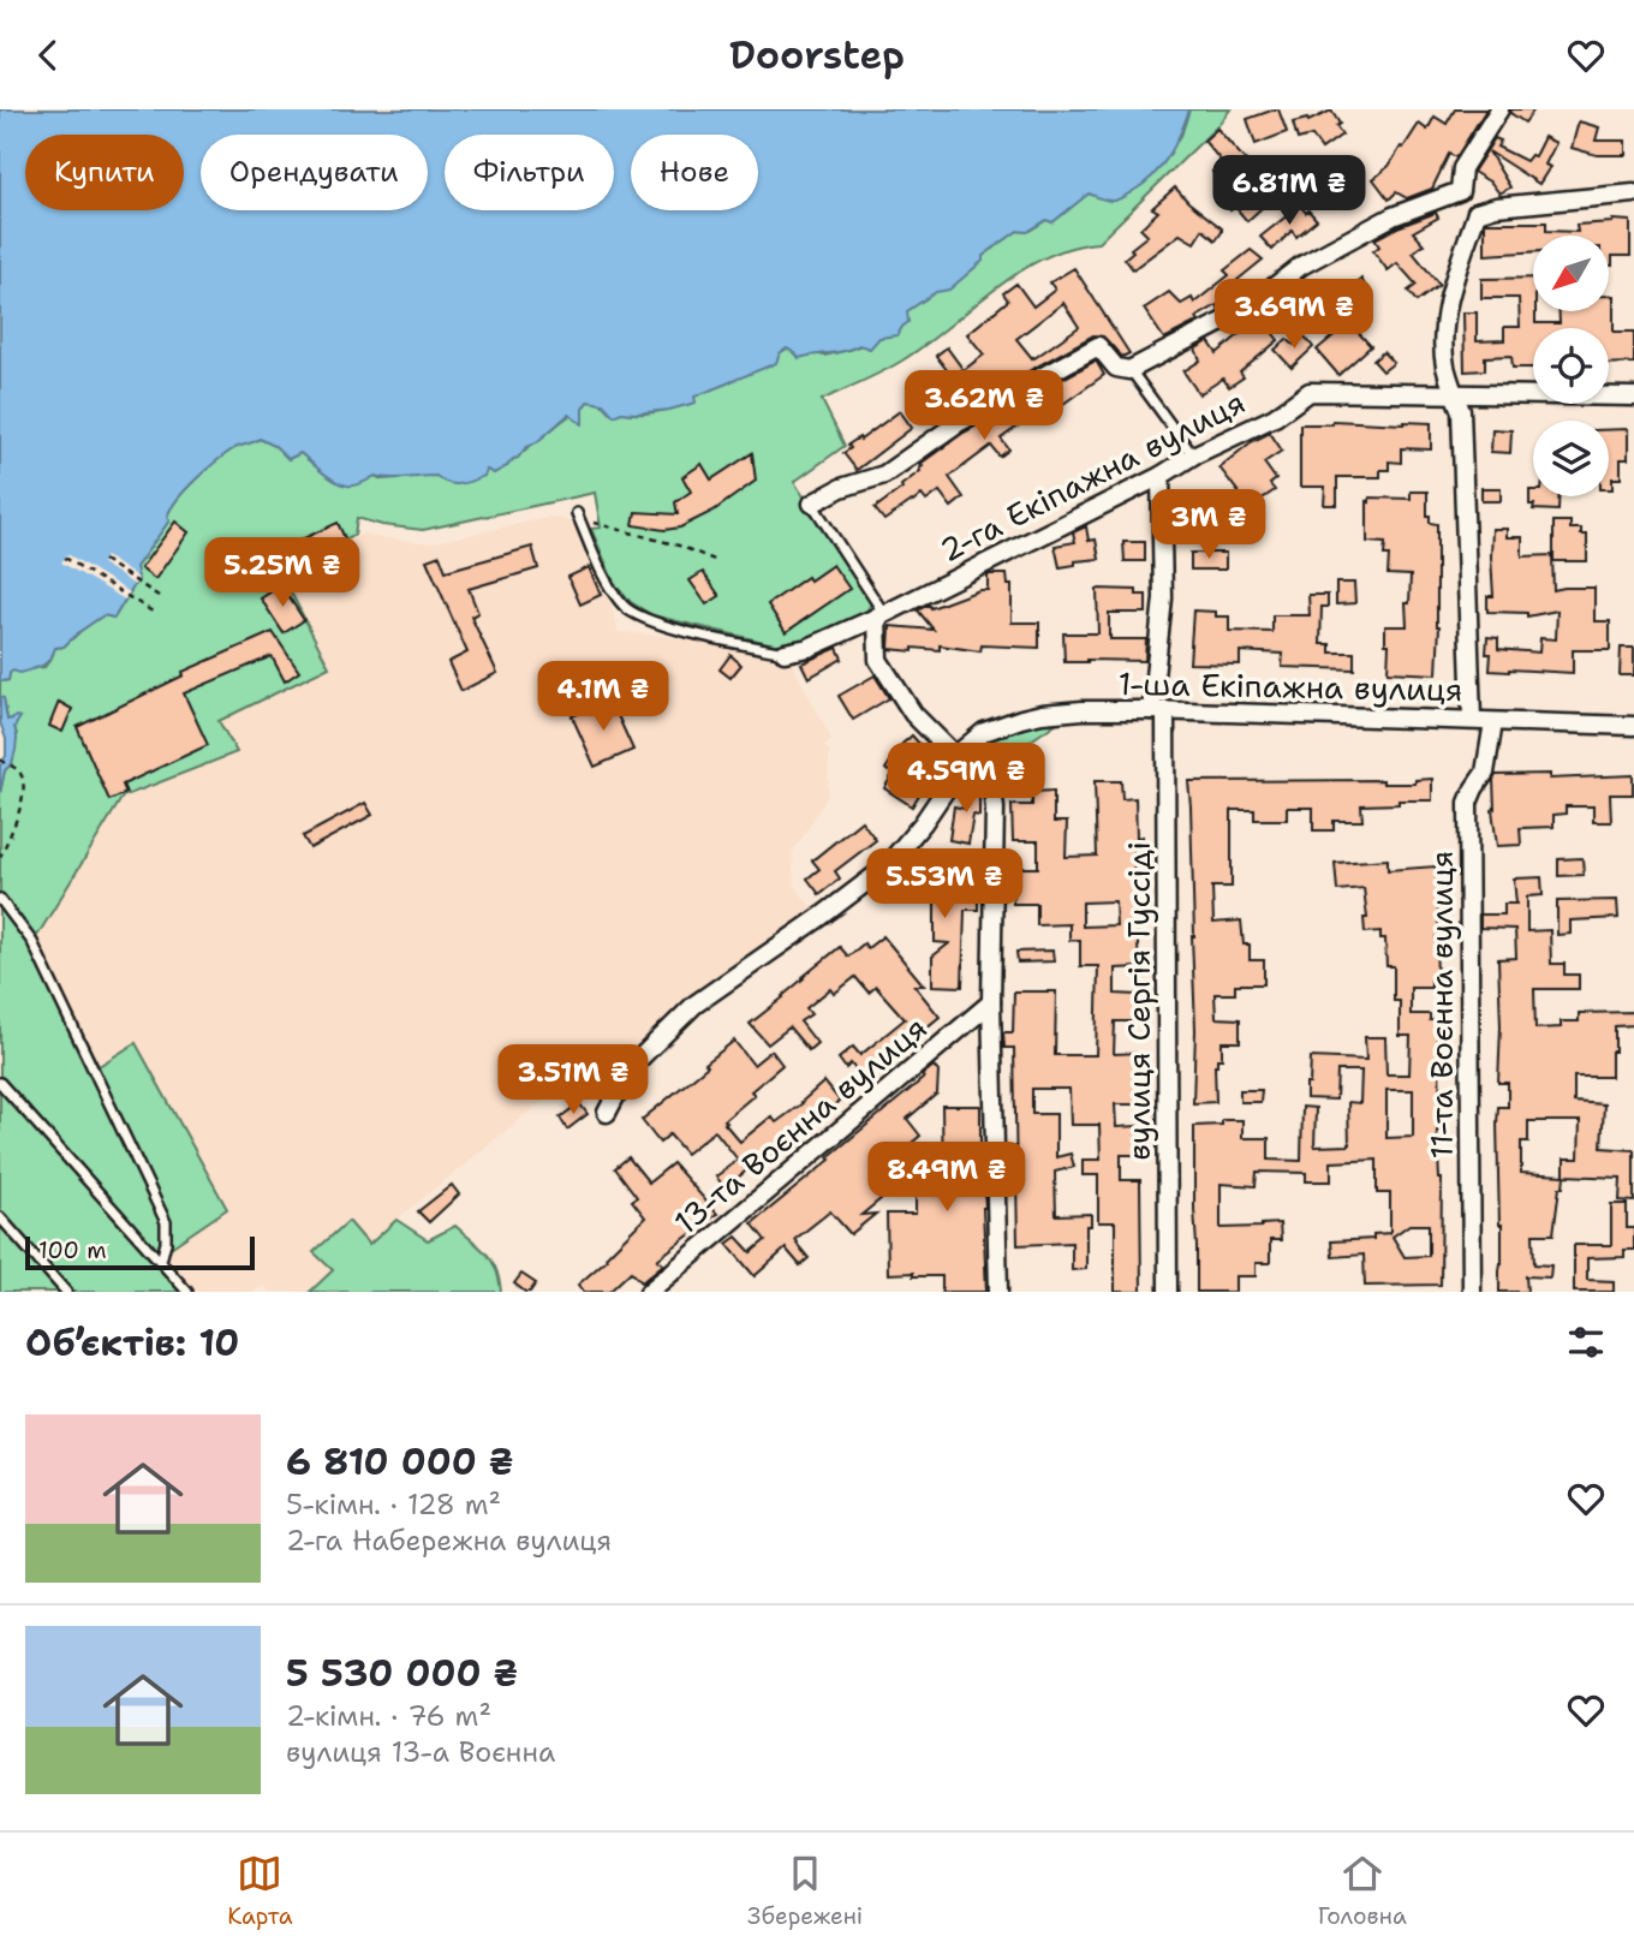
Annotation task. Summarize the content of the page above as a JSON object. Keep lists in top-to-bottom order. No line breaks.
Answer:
{"streets":{"street":["2-га Екіпажна вулиця","1-ша Екіпажна вулиця","вулиця Сергія Гуссіді","11-та Воєнна вулиця","13-та Воєнна вулиця"]},"crossings":[["2-га Екіпажна вулиця","вулиця Сергія Гуссіді"],["1-ша Екіпажна вулиця","вулиця Сергія Гуссіді"],["1-ша Екіпажна вулиця","11-та Воєнна вулиця"]],"scale_bar":"100 m","north":"bottom left","page":{"header":"Doorstep","chip":["Купити","Орендувати","Фільтри","Нове"],"price":["6.81M ₴","3.69M ₴","3.62M ₴","3M ₴","5.25M ₴","4.1M ₴","4.59M ₴","5.53M ₴","3.51M ₴","8.49M ₴"],"scale":"100 m","heading":"Об’єктів: 10","list":[{"name":"6 810 000 ₴","note":"5-кімн. · 128 m² · 2-га Набережна вулиця"},{"name":"5 530 000 ₴","note":"2-кімн. · 76 m² · вулиця 13-а Воєнна"}],"tabs":["Карта","Збережені","Головна"]}}
